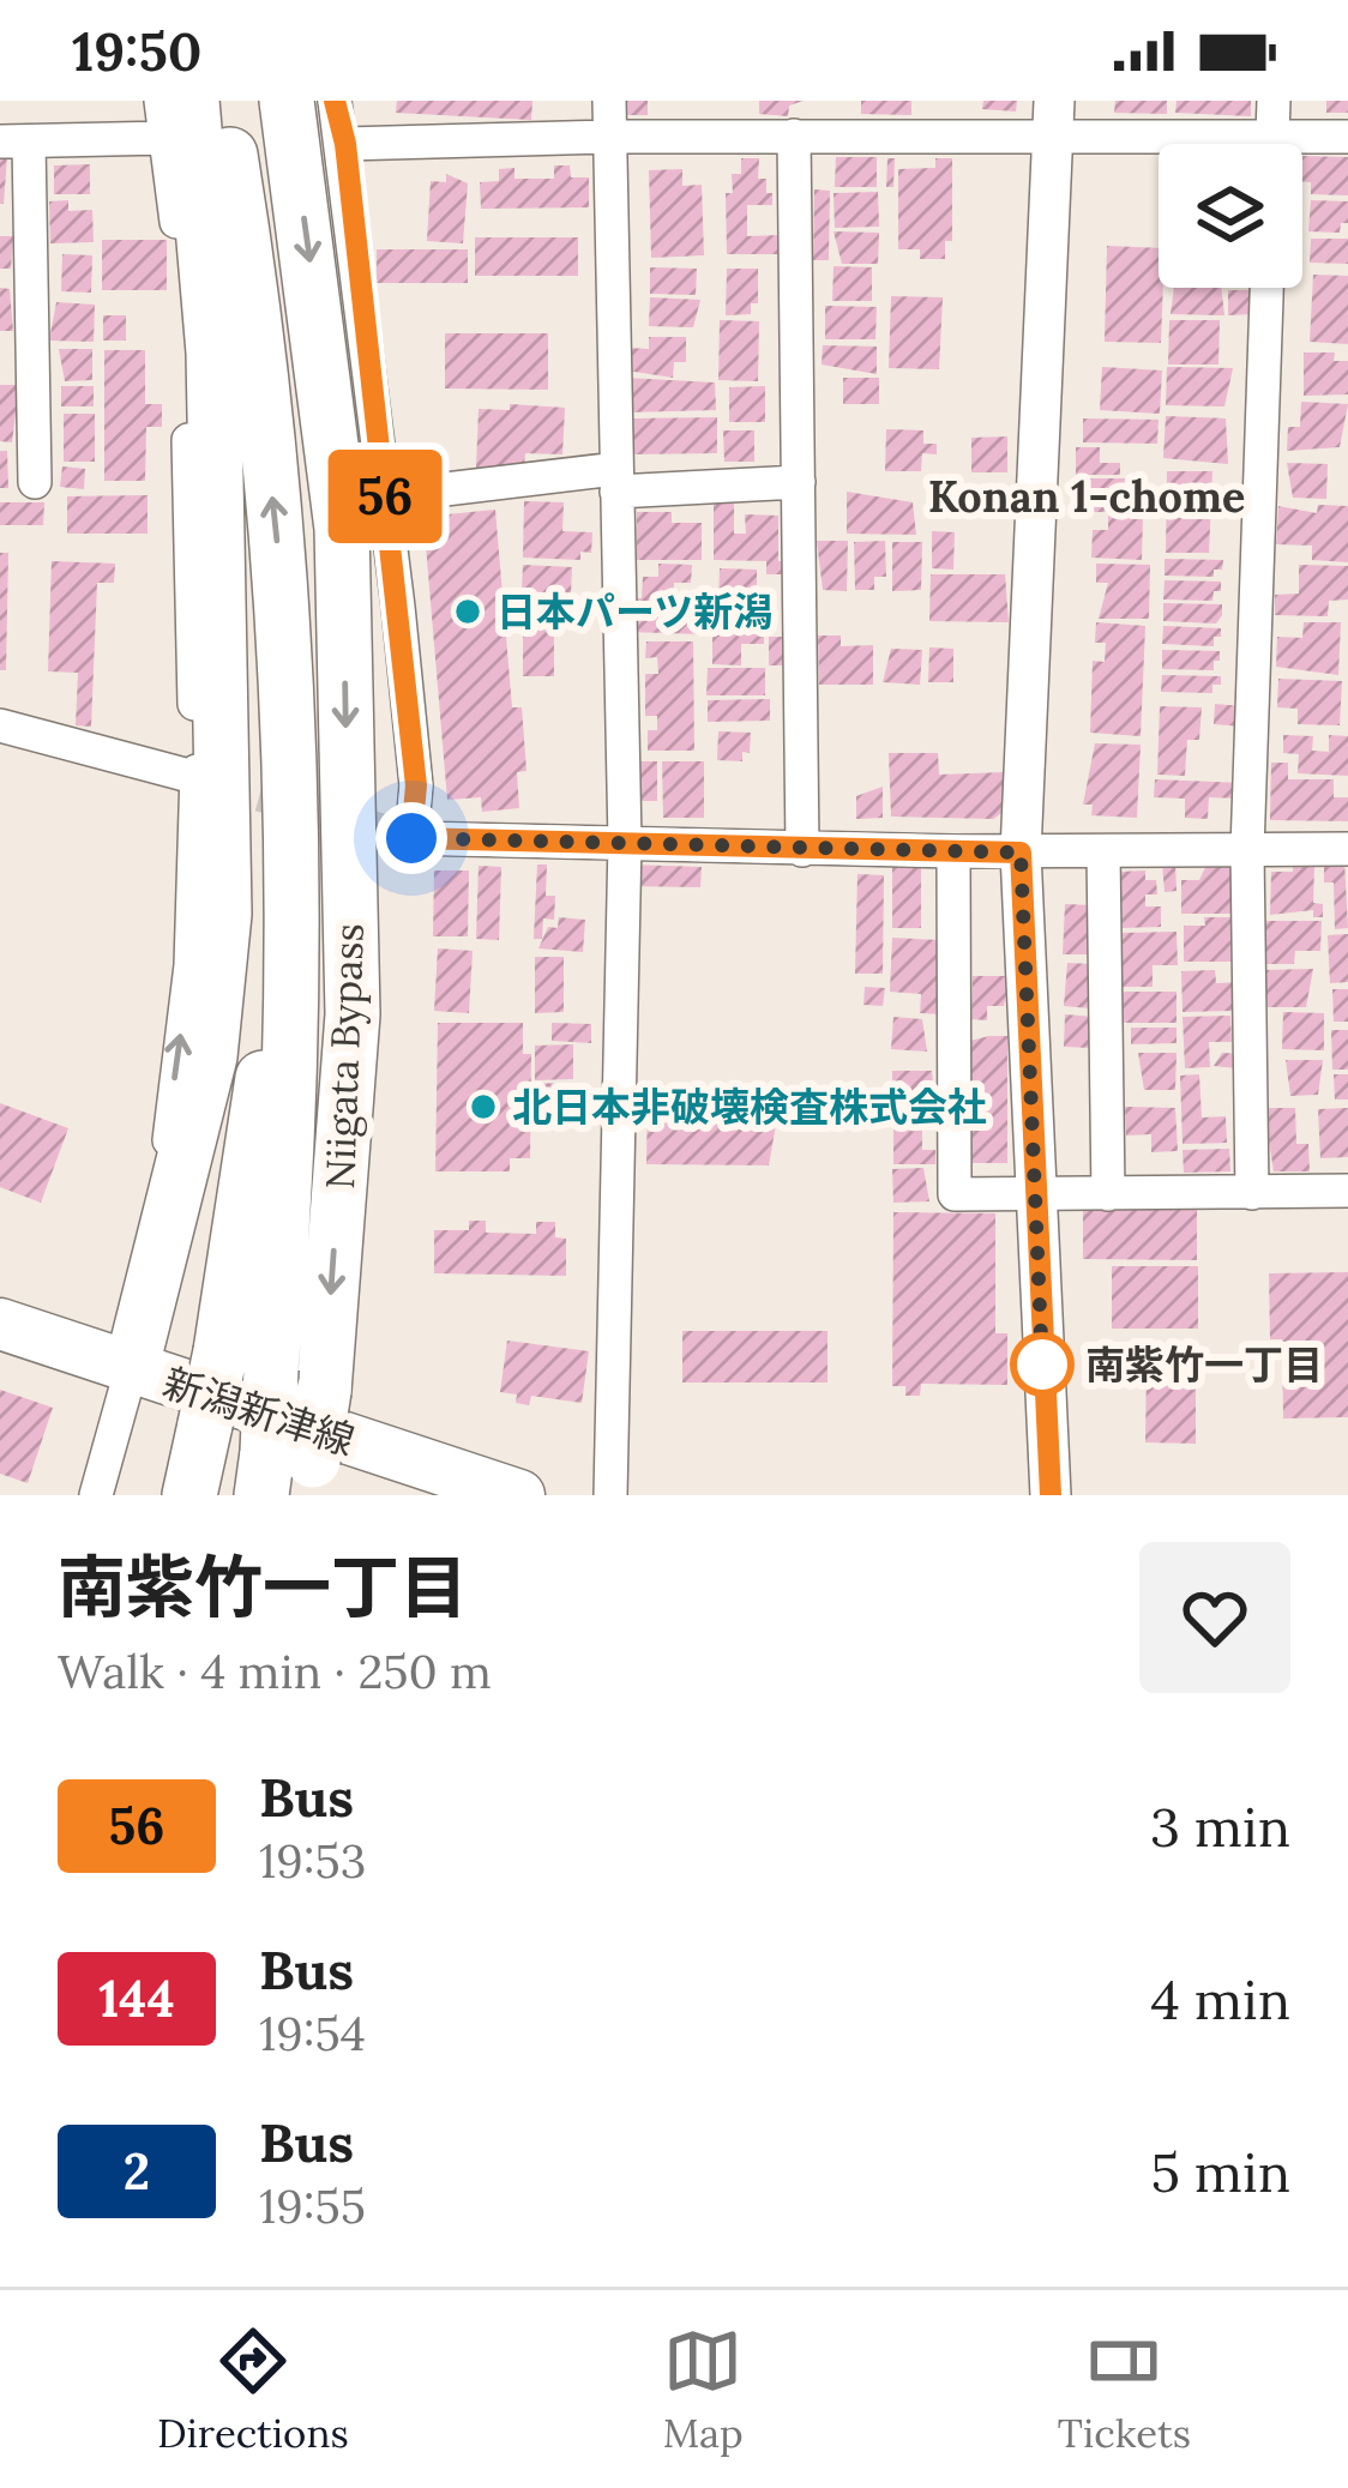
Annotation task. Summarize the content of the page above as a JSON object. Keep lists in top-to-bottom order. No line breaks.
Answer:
{"streets":{"highway":["Niigata Bypass"],"main road":["新潟新津線"]},"districts":["Konan 1-chome"],"places":["日本パーツ新潟","北日本非破壊検査株式会社","南紫竹一丁目"],"lines":["bus line 56"],"page":{"status":"19:50","on_map":"56","heading":["南紫竹一丁目","Walk · 4 min · 250 m"],"list":[{"mark":"56","name":"Bus","note":"19:53","value":"3 min"},{"mark":"144","name":"Bus","note":"19:54","value":"4 min"},{"mark":"2","name":"Bus","note":"19:55","value":"5 min"}],"tabs":["Directions","Map","Tickets"]}}
